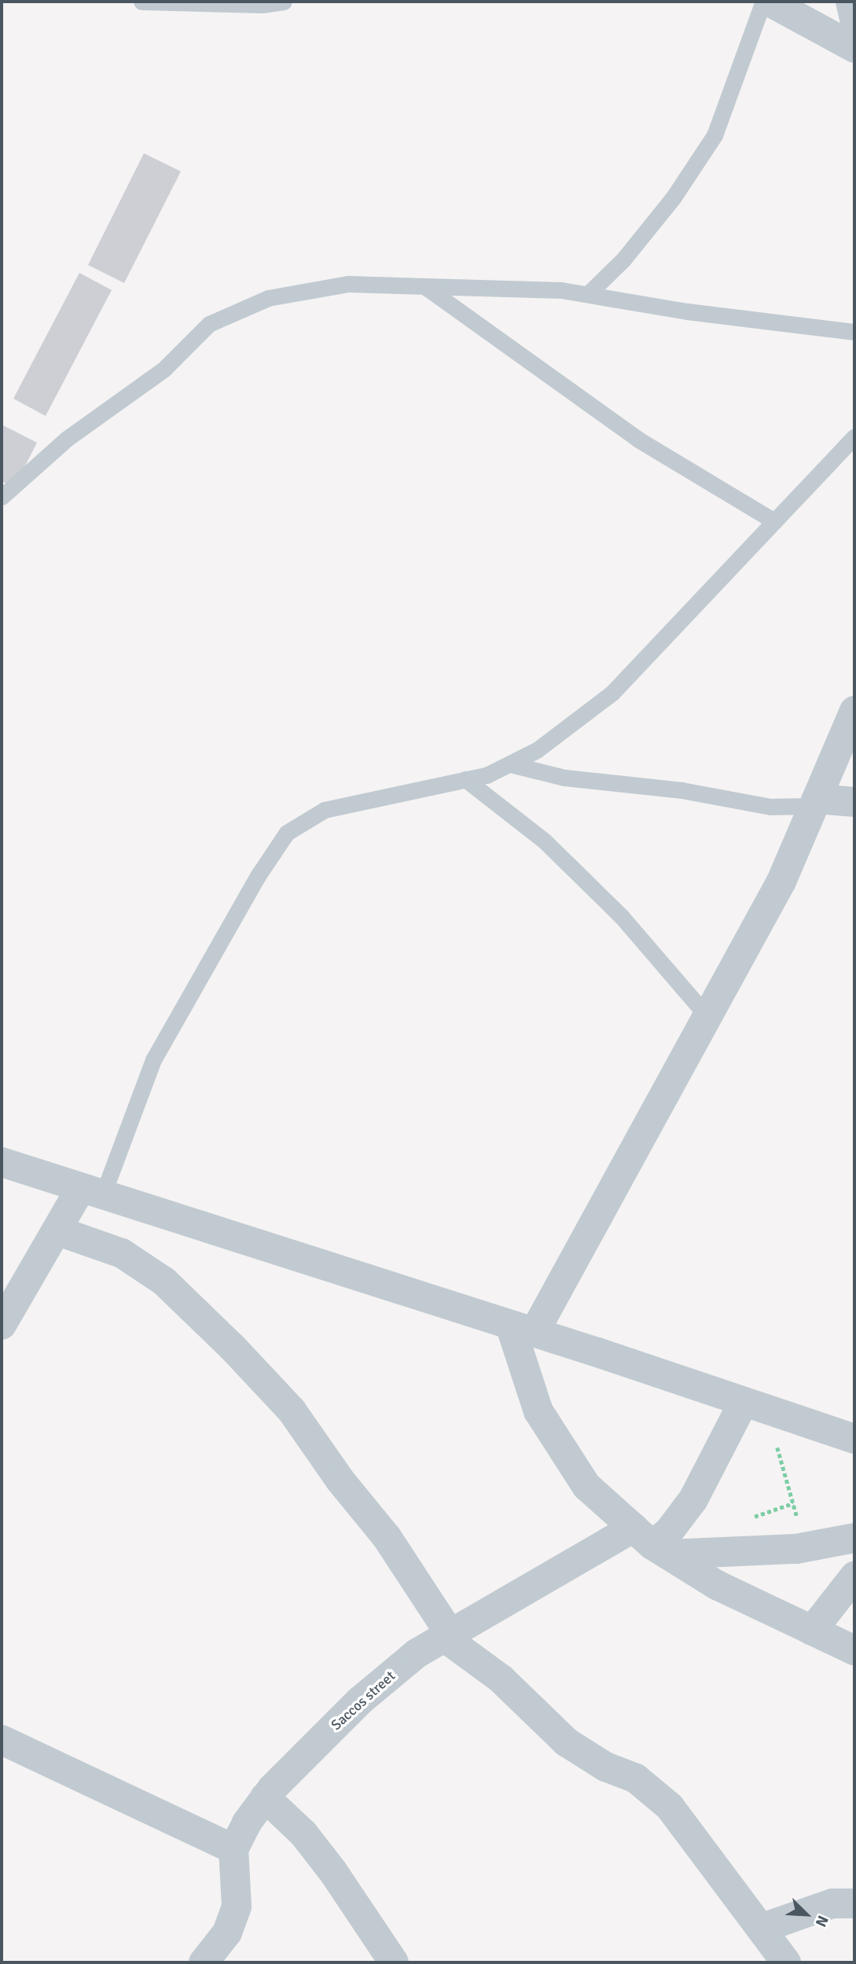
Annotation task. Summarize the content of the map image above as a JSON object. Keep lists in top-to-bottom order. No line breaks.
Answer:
{"streets":{"street":["Saccos street"]},"north":"bottom right"}
